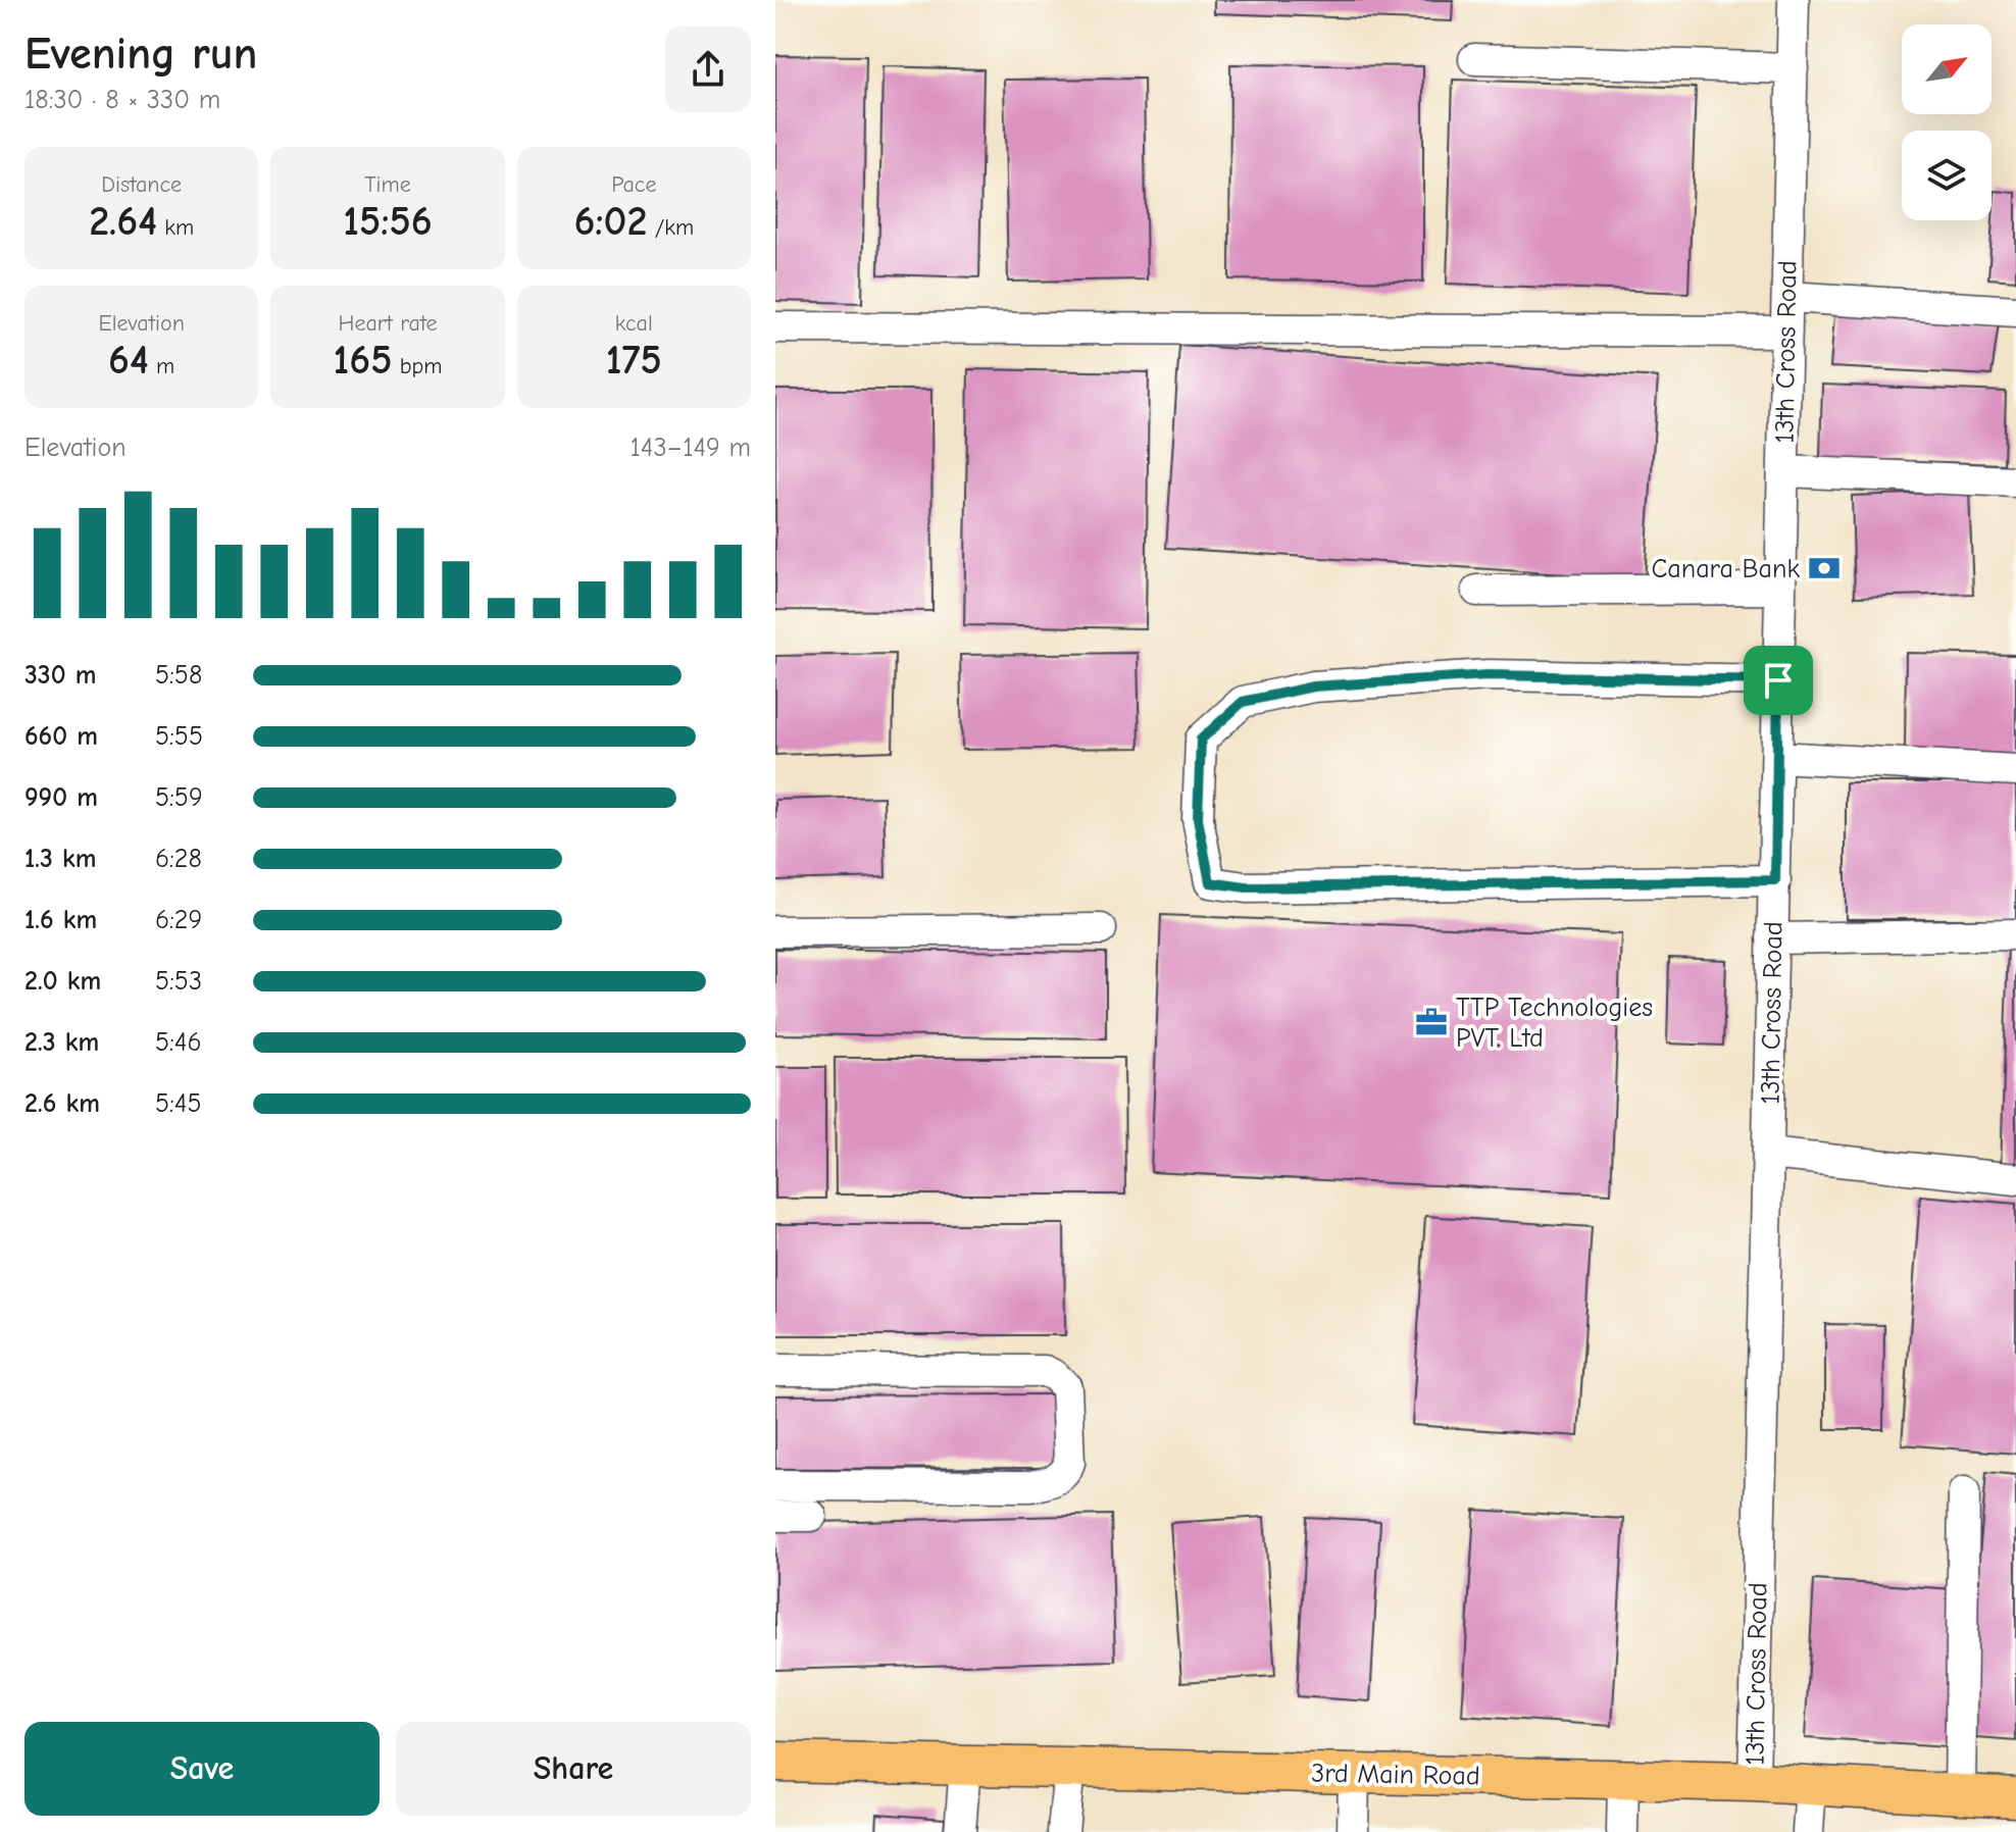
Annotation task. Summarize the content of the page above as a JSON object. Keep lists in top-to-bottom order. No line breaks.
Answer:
{"streets":{"main road":["3rd Main Road"],"street":["13th Cross Road"]},"crossings":[["13th Cross Road","3rd Main Road"]],"places":{"bank":["Canara Bank"],"office":["TTP Technologies PVT. Ltd"]},"north":"top right","page":{"heading":["Evening run","18:30 · 8 × 330 m"],"stats":[["Distance","2.64 km"],["Time","15:56"],["Pace","6:02 /km"],["Elevation","64 m"],["Heart rate","165 bpm"],["kcal","175"]],"chart":["Elevation","143–149 m"],"list":[{"name":"330 m","note":"5:58"},{"name":"660 m","note":"5:55"},{"name":"990 m","note":"5:59"},{"name":"1.3 km","note":"6:28"},{"name":"1.6 km","note":"6:29"},{"name":"2.0 km","note":"5:53"},{"name":"2.3 km","note":"5:46"},{"name":"2.6 km","note":"5:45"}],"buttons":["Save","Share"]}}
